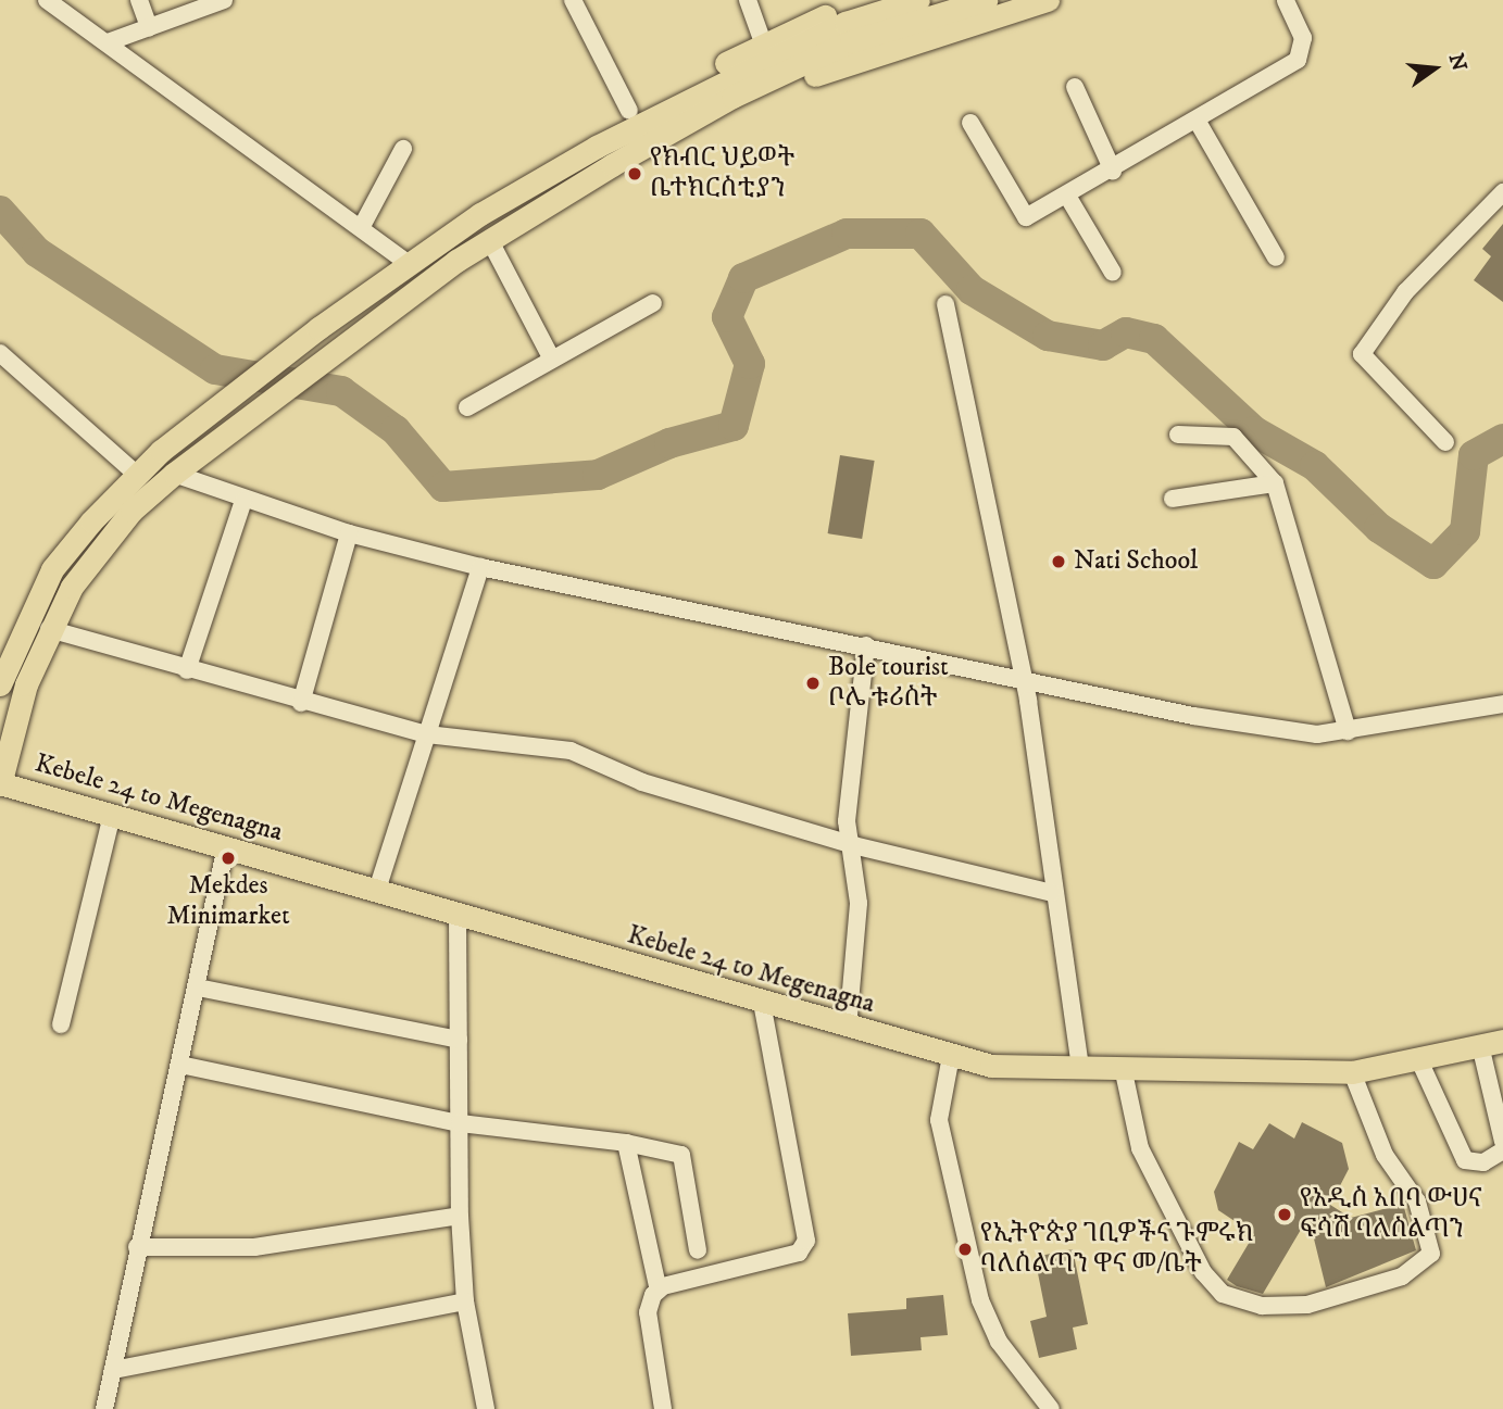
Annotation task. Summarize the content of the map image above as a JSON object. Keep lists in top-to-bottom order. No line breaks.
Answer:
{"streets":{"main road":["Kebele 24 to Megenagna"]},"places":["የክብር ህይወት ቤተክርስቲያን","Nati School","Bole tourist ቦሌ ቱሪስት","Mekdes Minimarket","የአዲስ አበባ ውሀና ፍሳሽ ባለስልጣን","የኢትዮጵያ ገቢዎችና ጉምሩክ ባለስልጣን ዋና መ/ቤት"],"north":"right"}
